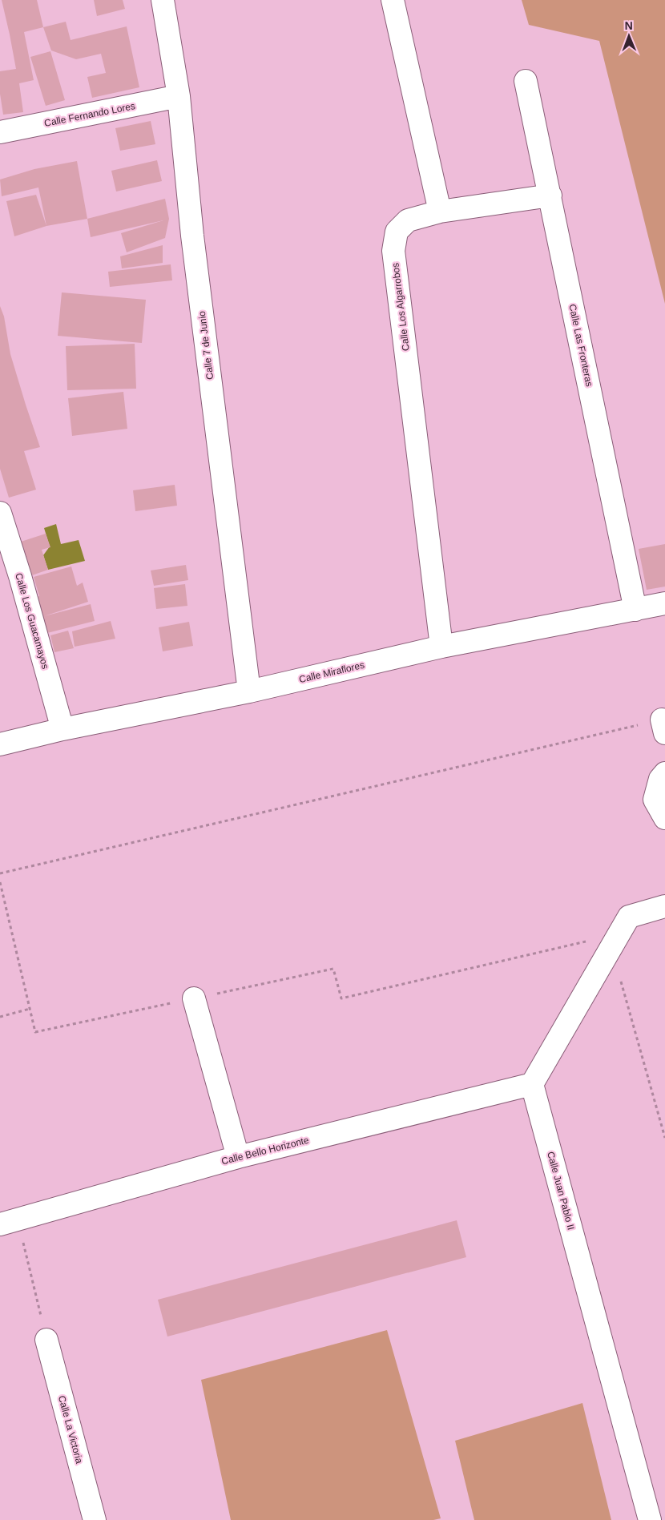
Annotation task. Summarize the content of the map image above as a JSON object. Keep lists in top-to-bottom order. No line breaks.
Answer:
{"streets":{"street":["Calle Fernando Lores","Calle Los Algarrobos","Calle 7 de Junio","Calle Las Fronteras","Calle Los Guacamayos","Calle Miraflores","Calle Bello Horizonte","Calle Juan Pablo II","Calle La Victoria"]},"crossings":[["Calle Fernando Lores","Calle 7 de Junio"],["Calle Los Algarrobos","Calle Las Fronteras"],["Calle Los Algarrobos","Calle Miraflores"],["Calle 7 de Junio","Calle Miraflores"],["Calle Las Fronteras","Calle Miraflores"],["Calle Los Guacamayos","Calle Miraflores"],["Calle Bello Horizonte","Calle Juan Pablo II"]],"north":"top"}
